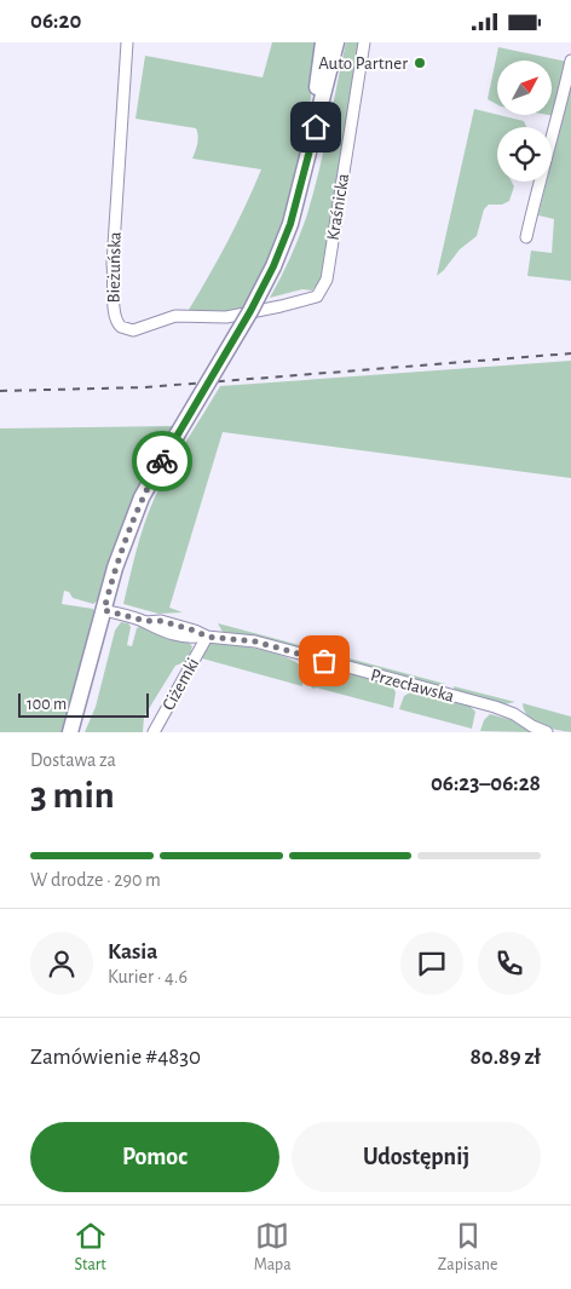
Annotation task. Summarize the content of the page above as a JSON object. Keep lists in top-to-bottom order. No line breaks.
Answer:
{"streets":{"street":["Kraśnicka","Bieżuńska","Ciżemki","Przecławska"]},"crossings":[["Kraśnicka","Bieżuńska"],["Ciżemki","Przecławska"]],"places":["Auto Partner"],"scale_bar":"100 m","north":"top right","page":{"status":"06:20","scale":"100 m","heading":["3 min","Dostawa za","06:23–06:28"],"panel":["Kasia","Kurier · 4.6","Zamówienie #4830","80.89 zł"],"bar":"W drodze · 290 m","buttons":["Pomoc","Udostępnij"],"tabs":["Start","Mapa","Zapisane"]}}
